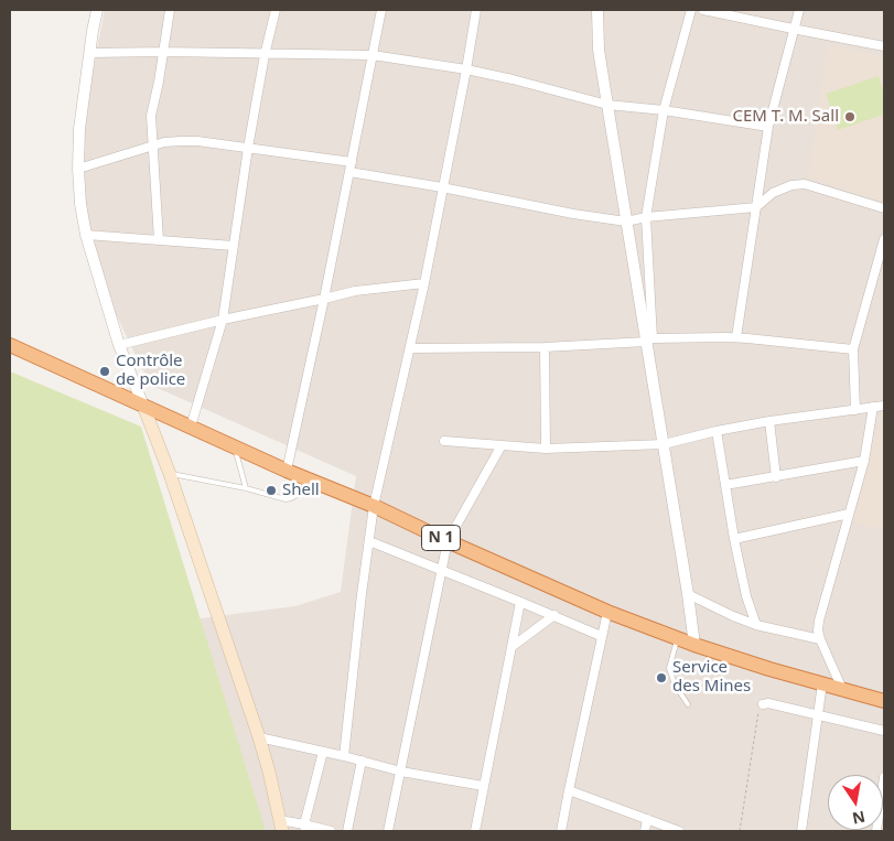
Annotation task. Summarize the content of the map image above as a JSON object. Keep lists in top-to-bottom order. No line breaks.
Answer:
{"streets":{"highway":["N 1"]},"places":["CEM T. M. Sall","Contrôle de police","Shell","Service des Mines"],"north":"bottom"}
